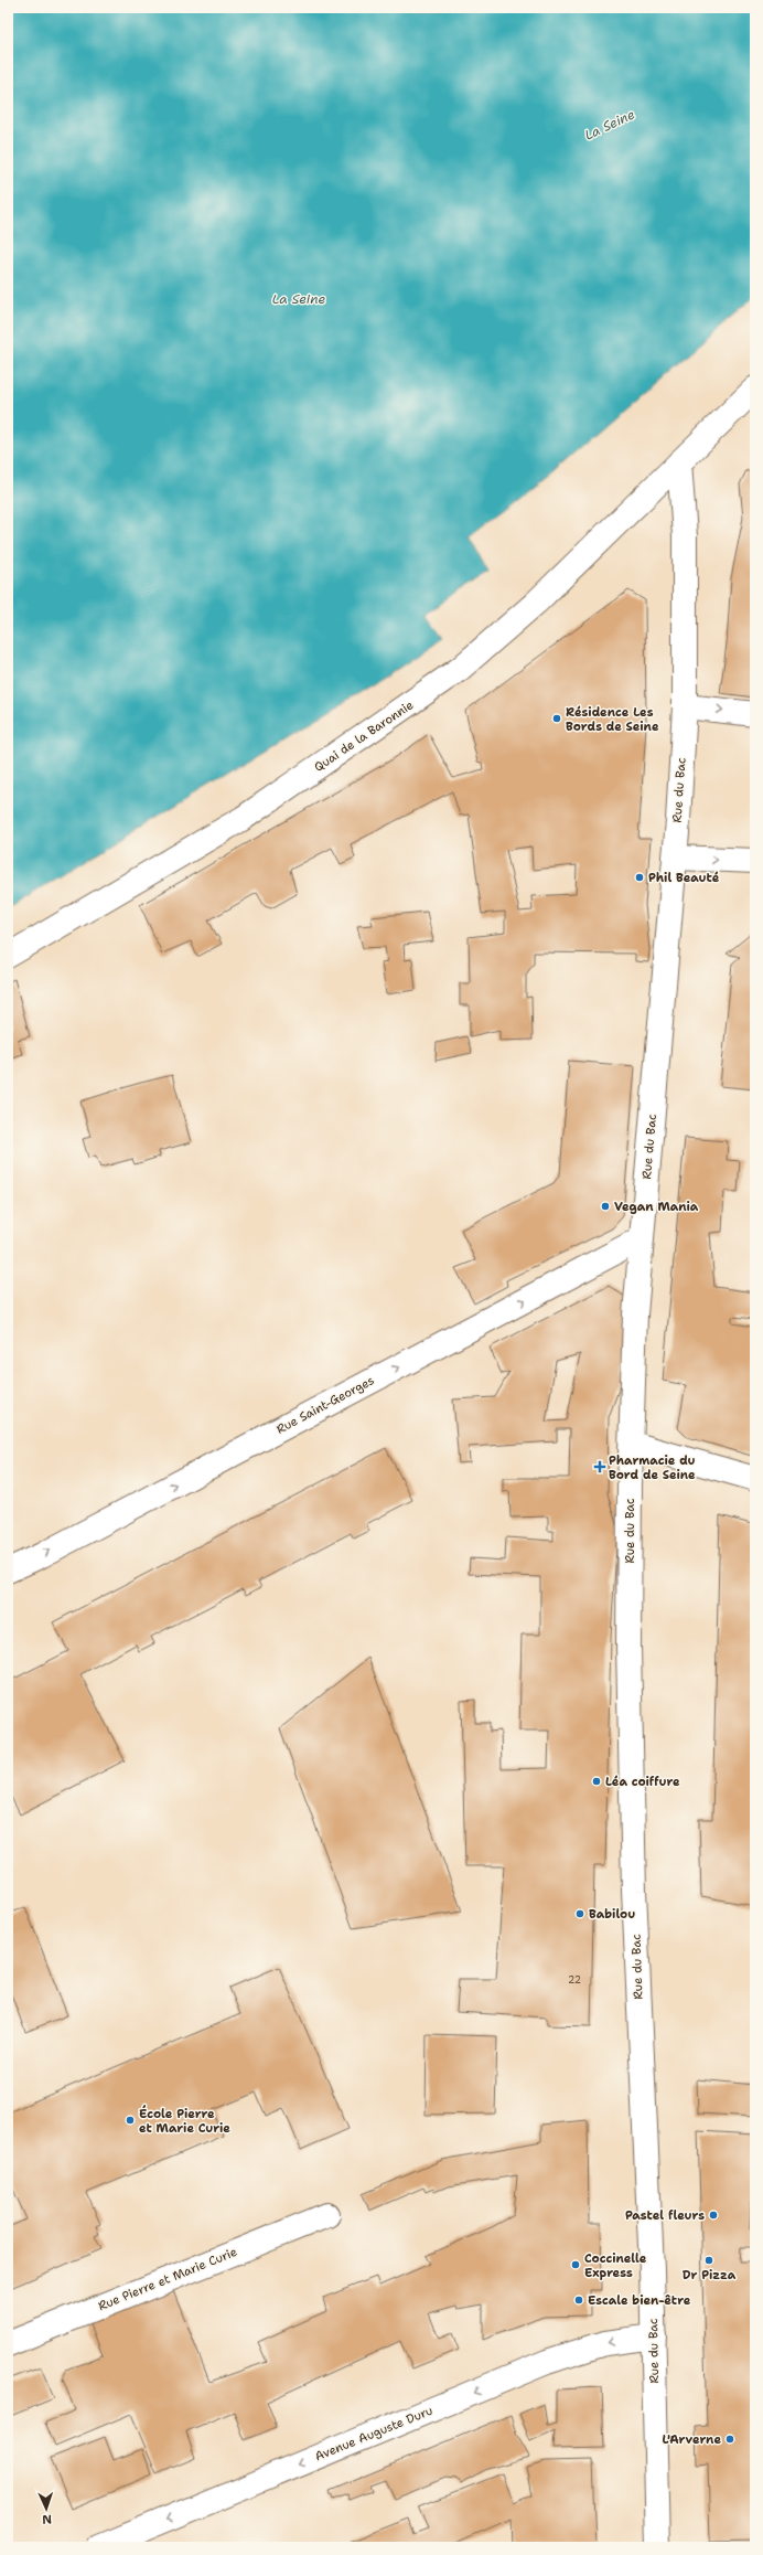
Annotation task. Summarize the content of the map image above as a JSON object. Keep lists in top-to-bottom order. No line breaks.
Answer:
{"streets":{"street":["Quai de la Baronnie","Rue du Bac","Rue Saint-Georges","Rue Pierre et Marie Curie","Avenue Auguste Duru"]},"crossings":[["Quai de la Baronnie","Rue du Bac"],["Rue du Bac","Rue Saint-Georges"],["Rue du Bac","Avenue Auguste Duru"]],"one_way":["Rue Saint-Georges","Avenue Auguste Duru"],"water":["La Seine"],"places":{"other":["Résidence Les Bords de Seine","Phil Beauté","Vegan Mania","Léa coiffure","Babilou","École Pierre et Marie Curie","Pastel fleurs","Dr Pizza","Coccinelle Express","Escale bien-être","L'Arverne"],"health":["Pharmacie du Bord de Seine"]},"house_numbers":["22"],"north":"bottom"}
